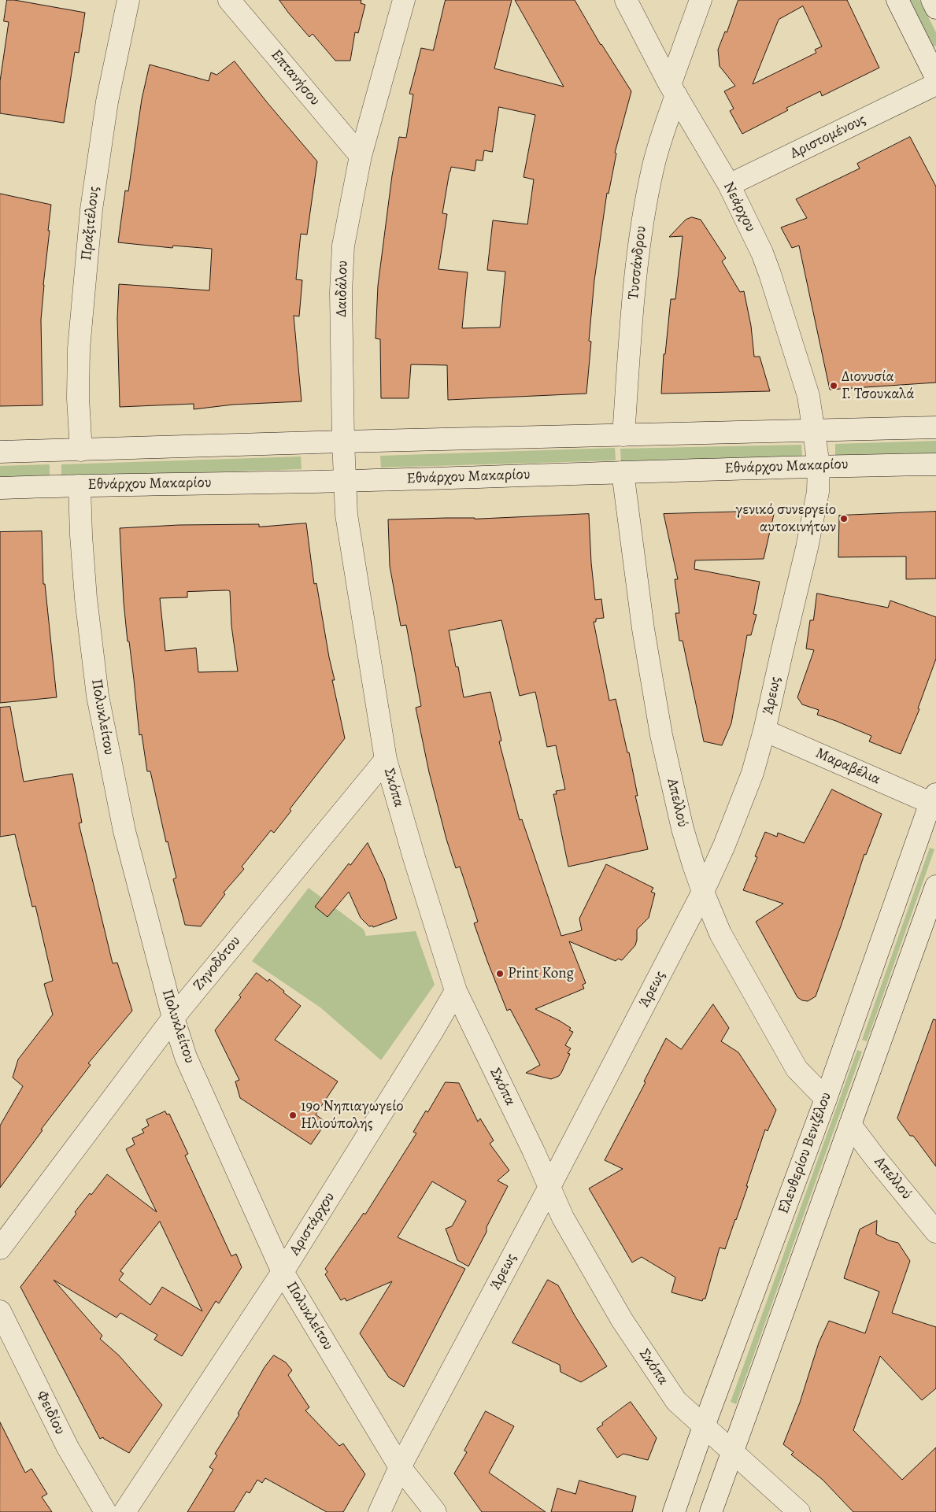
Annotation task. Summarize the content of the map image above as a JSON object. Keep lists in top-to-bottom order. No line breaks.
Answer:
{"streets":{"street":["Επτανήσου","Αριστομένους","Νεάρχου","Πραξιτέλους","Τυσσάνδρου","Δαιδάλου","Εθνάρχου Μακαρίου","Άρεως","Πολυκλείτου","Μαραβέλια","Σκόπα","Απελλού","Ζηνοδότου","Ελευθερίου Βενιζέλου","Αριστάρχου","Φειδίου"]},"crossings":[["Επτανήσου","Δαιδάλου"],["Αριστομένους","Νεάρχου"],["Νεάρχου","Τυσσάνδρου"],["Νεάρχου","Άρεως"],["Δαιδάλου","Εθνάρχου Μακαρίου"],["Δαιδάλου","Σκόπα"],["Εθνάρχου Μακαρίου","Άρεως"],["Εθνάρχου Μακαρίου","Πολυκλείτου"],["Εθνάρχου Μακαρίου","Απελλού"],["Άρεως","Πολυκλείτου"],["Άρεως","Μαραβέλια"],["Άρεως","Σκόπα"],["Άρεως","Απελλού"],["Πολυκλείτου","Ζηνοδότου"],["Πολυκλείτου","Αριστάρχου"],["Μαραβέλια","Ελευθερίου Βενιζέλου"],["Σκόπα","Ζηνοδότου"],["Σκόπα","Ελευθερίου Βενιζέλου"],["Σκόπα","Αριστάρχου"],["Απελλού","Ελευθερίου Βενιζέλου"]],"places":["Διονυσία Γ. Τσουκαλά","γενικό συνεργείο αυτοκινήτων","Print Kong","19ο Νηπιαγωγείο Ηλιούπολης"]}
